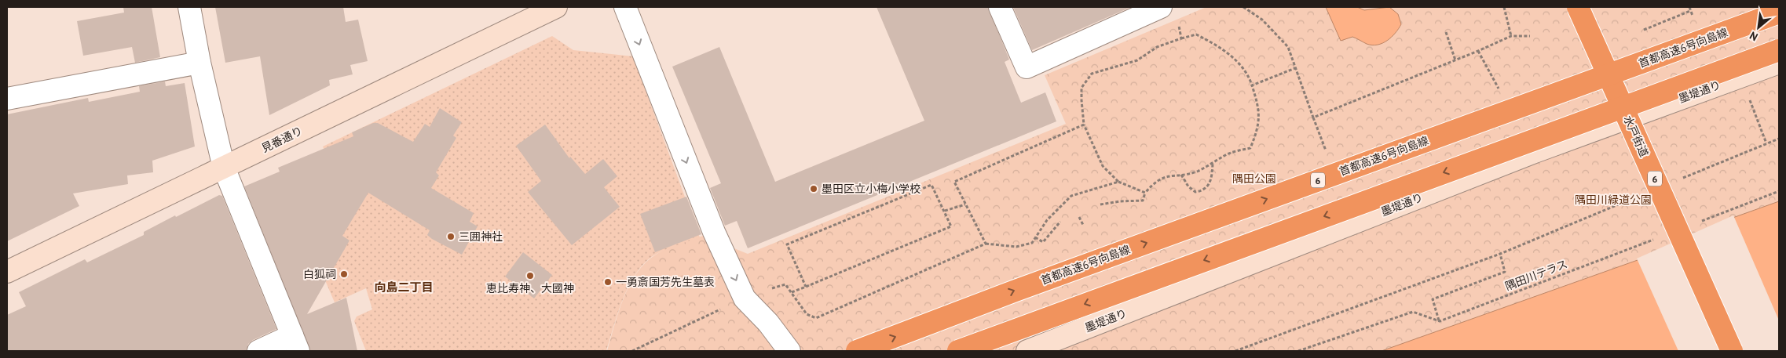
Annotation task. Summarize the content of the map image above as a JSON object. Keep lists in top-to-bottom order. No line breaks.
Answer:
{"streets":{"highway":["首都高速6号向島線","水戸街道","6"],"main road":["墨堤通り","見番通り"],"path":["隅田川テラス"]},"districts":["向島二丁目"],"parks":["隅田公園","隅田川緑道公園"],"places":["墨田区立小梅小学校","三囲神社","白狐祠","恵比寿神、大國神","一勇斎国芳先生墓表"],"north":"bottom left"}
